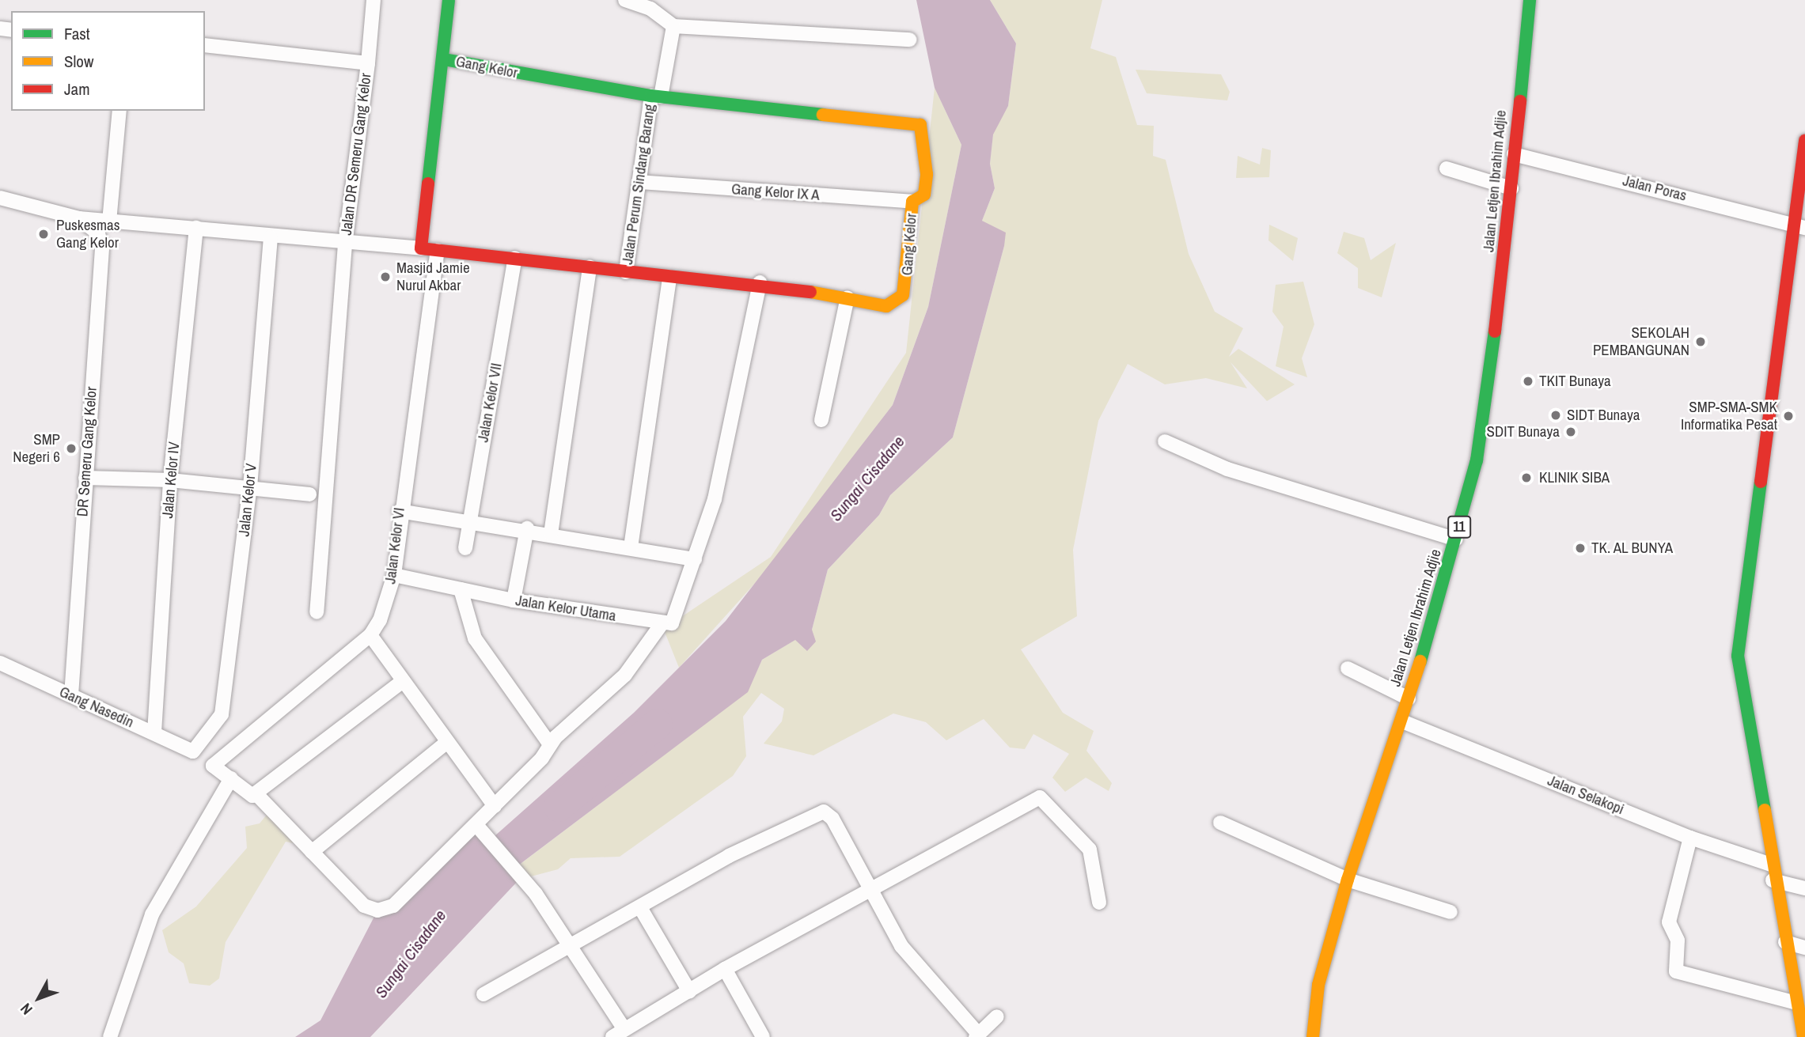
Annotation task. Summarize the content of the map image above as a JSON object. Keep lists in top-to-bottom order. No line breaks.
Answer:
{"streets":{"street":["Gang Kelor","Jalan DR Semeru Gang Kelor","Jalan Letjen Ibrahim Adjie","Jalan Perum Sindang Barang","Jalan Poras","Gang Kelor IX A","Jalan Kelor VII","DR Semeru Gang Kelor","Jalan Kelor IV","Jalan Kelor V","11","Jalan Kelor VI","Jalan Kelor Utama","Gang Nasedin","Jalan Selakopi"]},"crossings":[["Gang Kelor","Jalan DR Semeru Gang Kelor"],["Gang Kelor","Jalan Perum Sindang Barang"],["Gang Kelor","Gang Kelor IX A"],["Gang Kelor","Jalan Kelor VII"],["Gang Kelor","DR Semeru Gang Kelor"],["Gang Kelor","Jalan Kelor IV"],["Gang Kelor","Jalan Kelor V"],["Gang Kelor","Jalan Kelor VI"],["Jalan Letjen Ibrahim Adjie","Jalan Poras"],["Jalan Letjen Ibrahim Adjie","Jalan Selakopi"],["Jalan Perum Sindang Barang","Gang Kelor IX A"],["DR Semeru Gang Kelor","Gang Nasedin"],["Jalan Kelor IV","Gang Nasedin"],["Jalan Kelor V","Gang Nasedin"],["Jalan Kelor VI","Jalan Kelor Utama"]],"water":["Sungai Cisadane"],"places":["Puskesmas Gang Kelor","Masjid Jamie Nurul Akbar","SEKOLAH PEMBANGUNAN","TKIT Bunaya","SIDT Bunaya","SMP-SMA-SMK Informatika Pesat","SDIT Bunaya","SMP Negeri 6","KLINIK SIBA","TK. AL BUNYA"],"legend":["Fast","Slow","Jam"],"north":"bottom left"}
